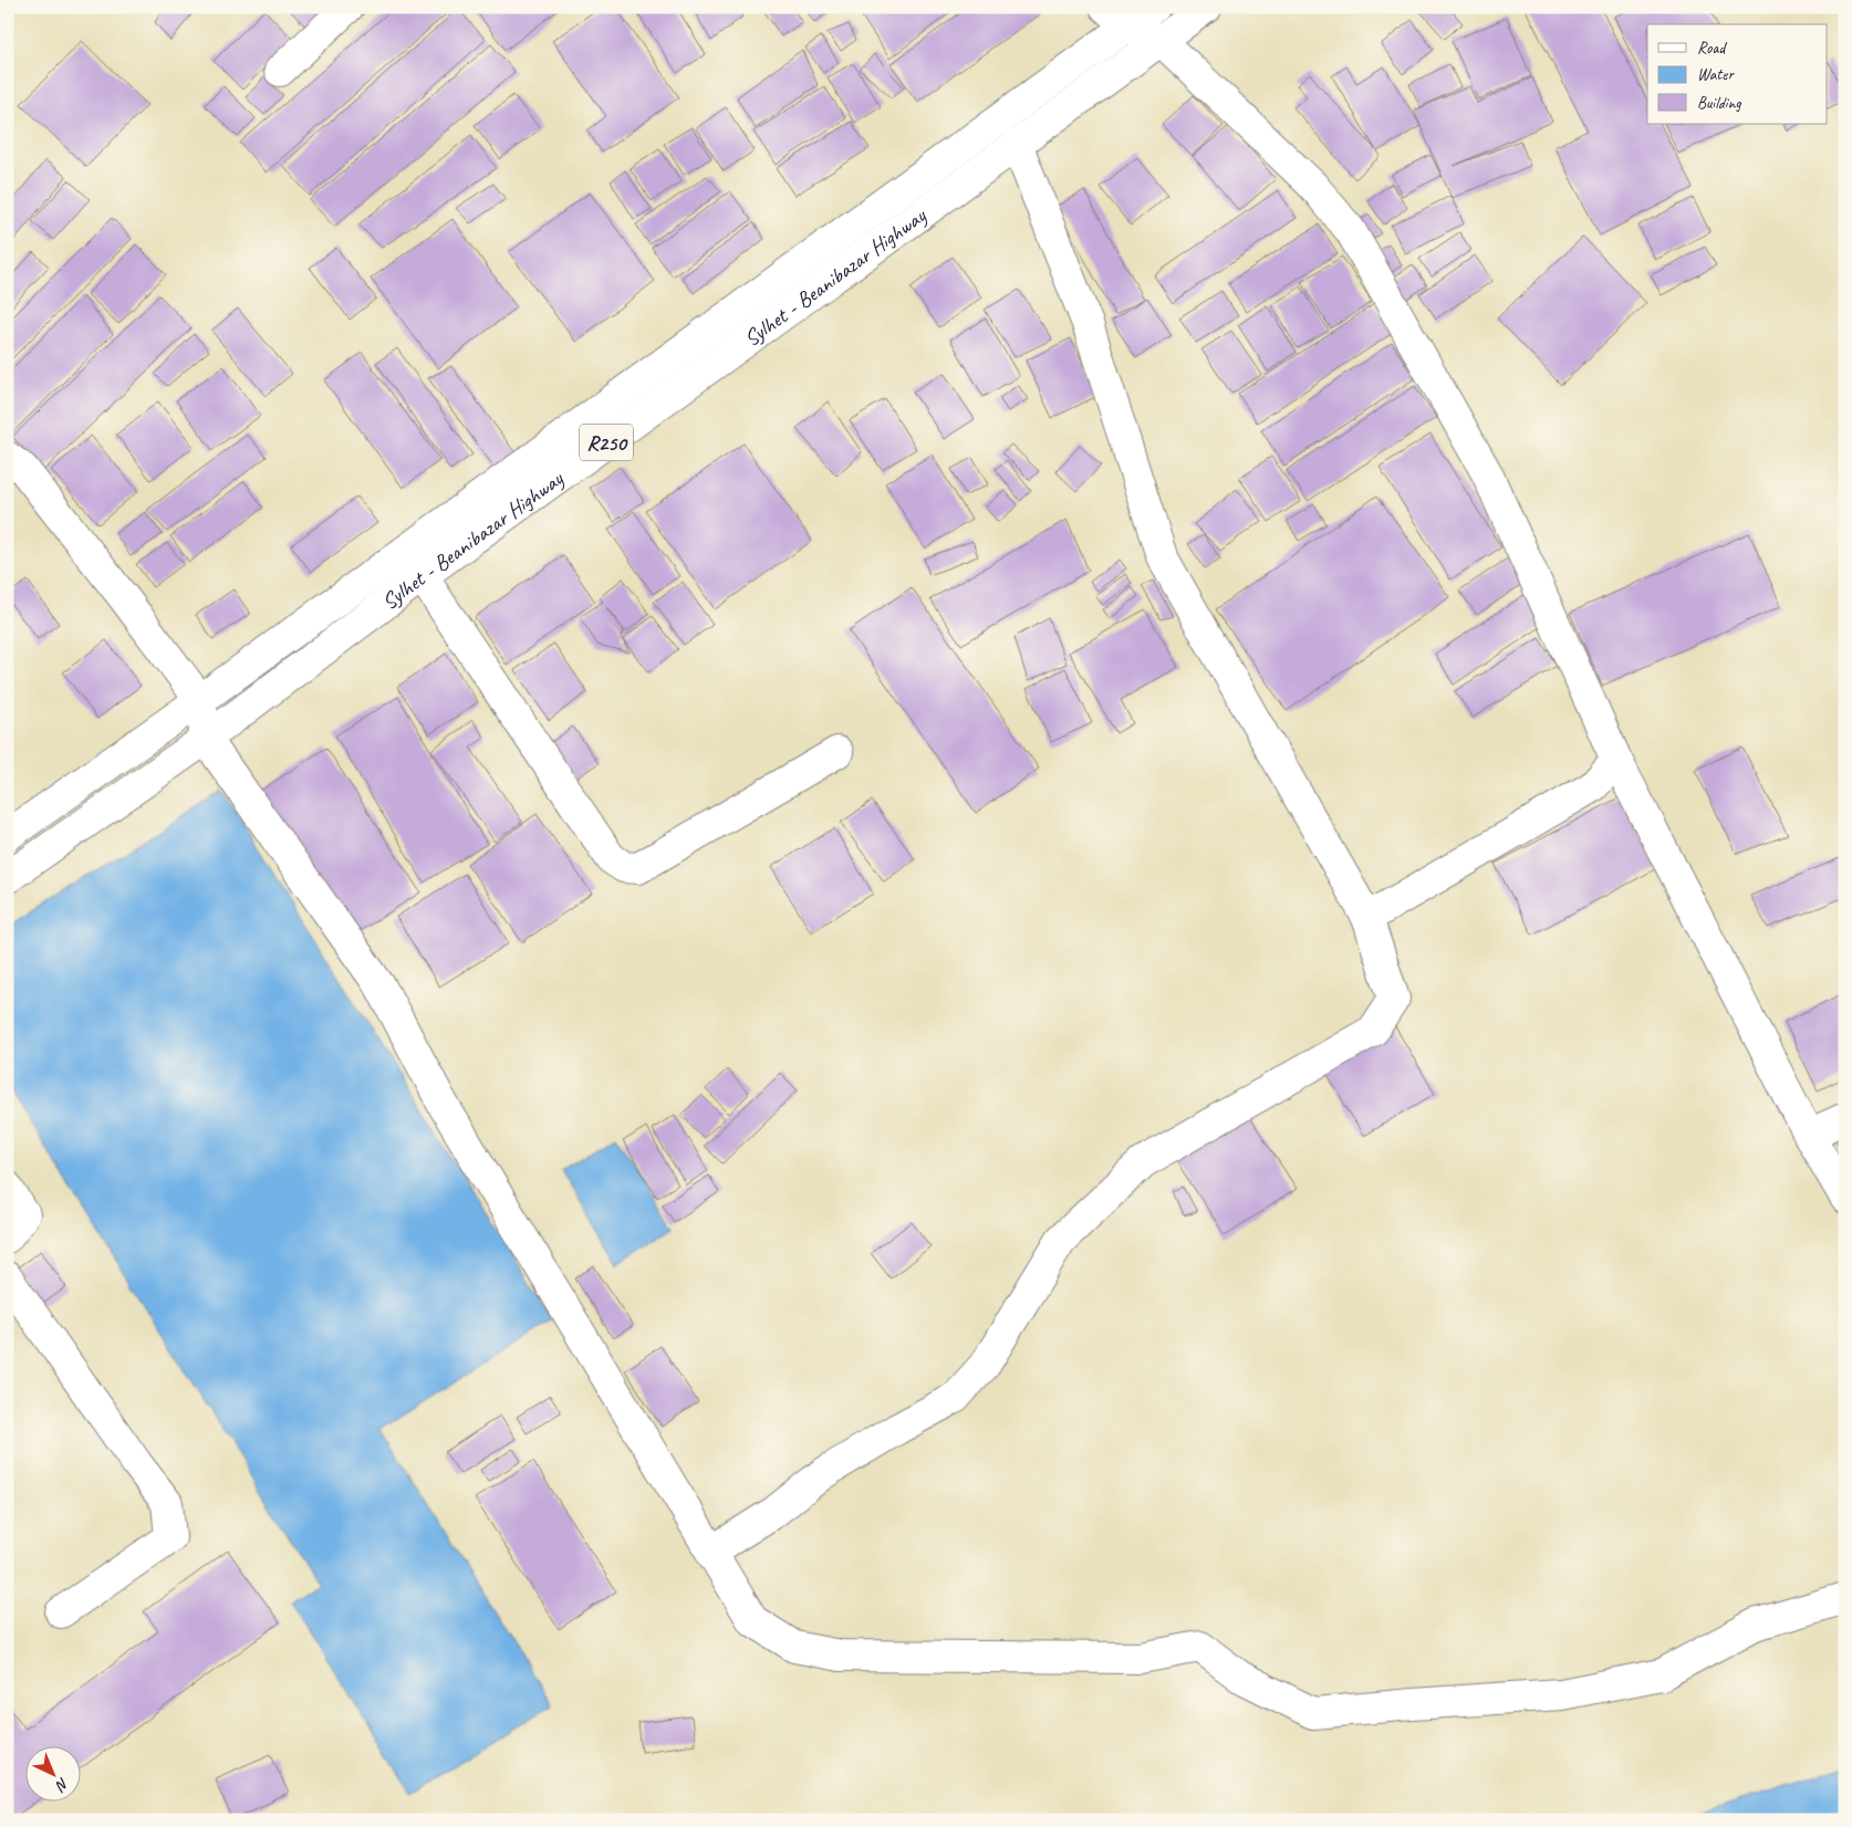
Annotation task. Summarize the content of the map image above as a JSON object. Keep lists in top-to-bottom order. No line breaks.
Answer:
{"streets":{"street":["Sylhet - Beanibazar Highway","R250"]},"legend":["Road","Water","Building"],"north":"bottom right"}
